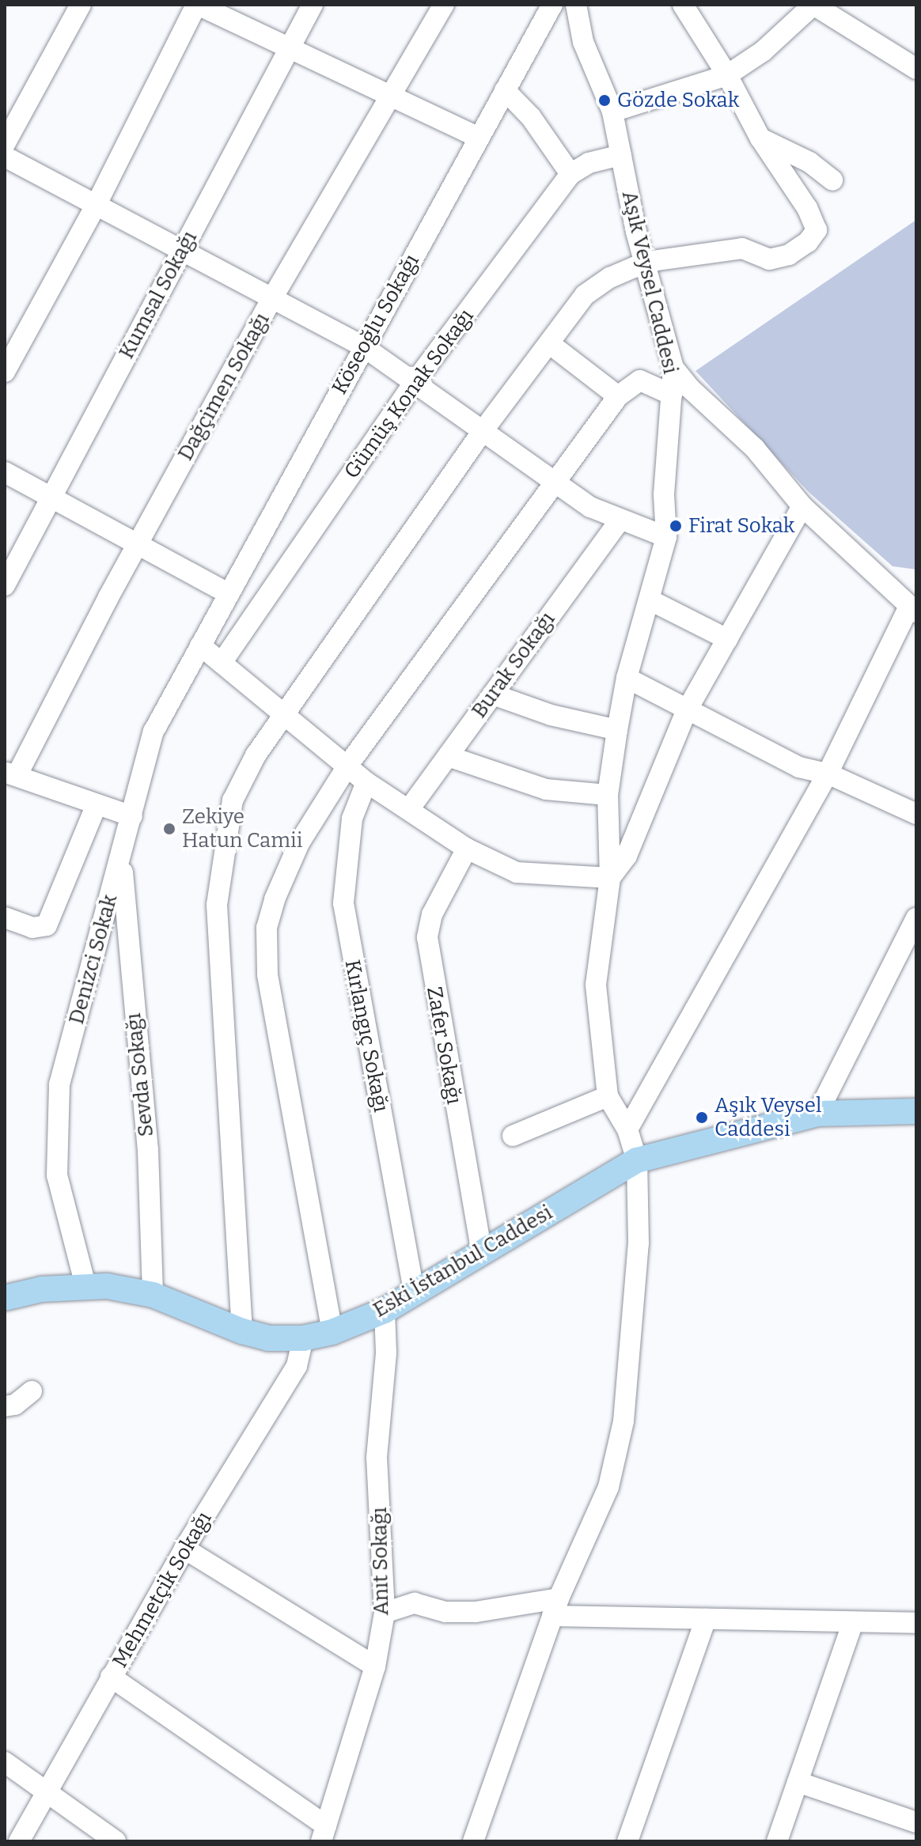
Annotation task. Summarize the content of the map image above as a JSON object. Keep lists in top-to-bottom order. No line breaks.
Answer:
{"streets":{"main road":["Eski İstanbul Caddesi"],"street":["Aşık Veysel Caddesi","Kumsal Sokağı","Köseoğlu Sokağı","Dağçimen Sokağı","Gümüş Konak Sokağı","Burak Sokağı","Denizci Sokak","Kırlangıç Sokağı","Zafer Sokağı","Sevda Sokağı","Anıt Sokağı","Mehmetçik Sokağı"]},"crossings":[["Aşık Veysel Caddesi","Gümüş Konak Sokağı"],["Aşık Veysel Caddesi","Eski İstanbul Caddesi"],["Köseoğlu Sokağı","Denizci Sokak"],["Denizci Sokak","Sevda Sokağı"],["Denizci Sokak","Eski İstanbul Caddesi"],["Kırlangıç Sokağı","Eski İstanbul Caddesi"],["Zafer Sokağı","Eski İstanbul Caddesi"],["Sevda Sokağı","Eski İstanbul Caddesi"],["Eski İstanbul Caddesi","Anıt Sokağı"],["Eski İstanbul Caddesi","Mehmetçik Sokağı"]],"places":["Gözde Sokak","Firat Sokak","Zekiye Hatun Camii","Aşık Veysel Caddesi"]}
